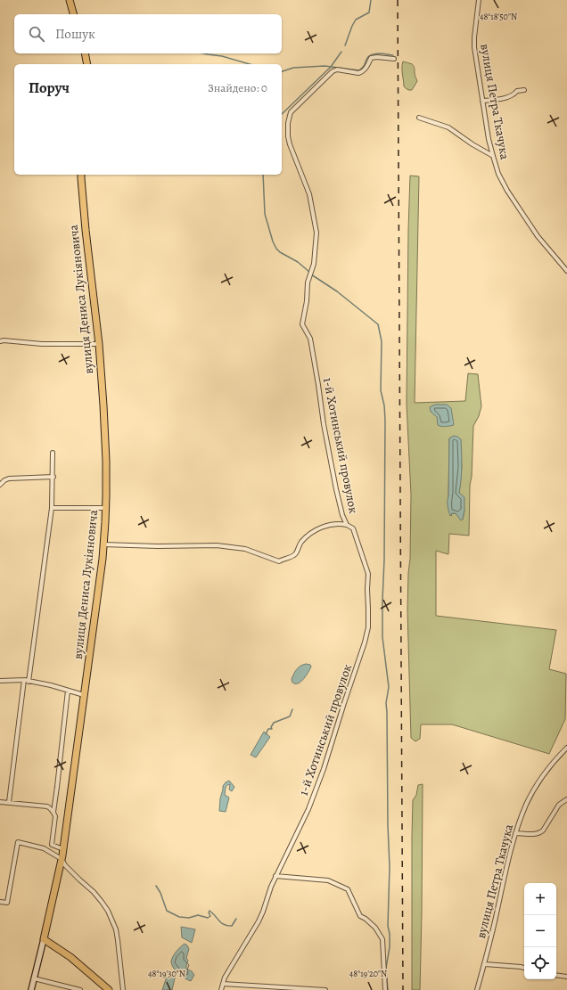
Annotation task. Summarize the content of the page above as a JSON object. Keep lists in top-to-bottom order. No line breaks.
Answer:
{"streets":{"highway":["вулиця Дениса Лукіяновича"],"street":["вулиця Петра Ткачука","1-й Хотинський провулок"]},"page":{"search":"Пошук","heading":["Поруч","Знайдено: 0"],"map_buttons":["+","−"]},"coordinates":["48°18'50\"N","48°19'30\"N","48°19'20\"N"]}
